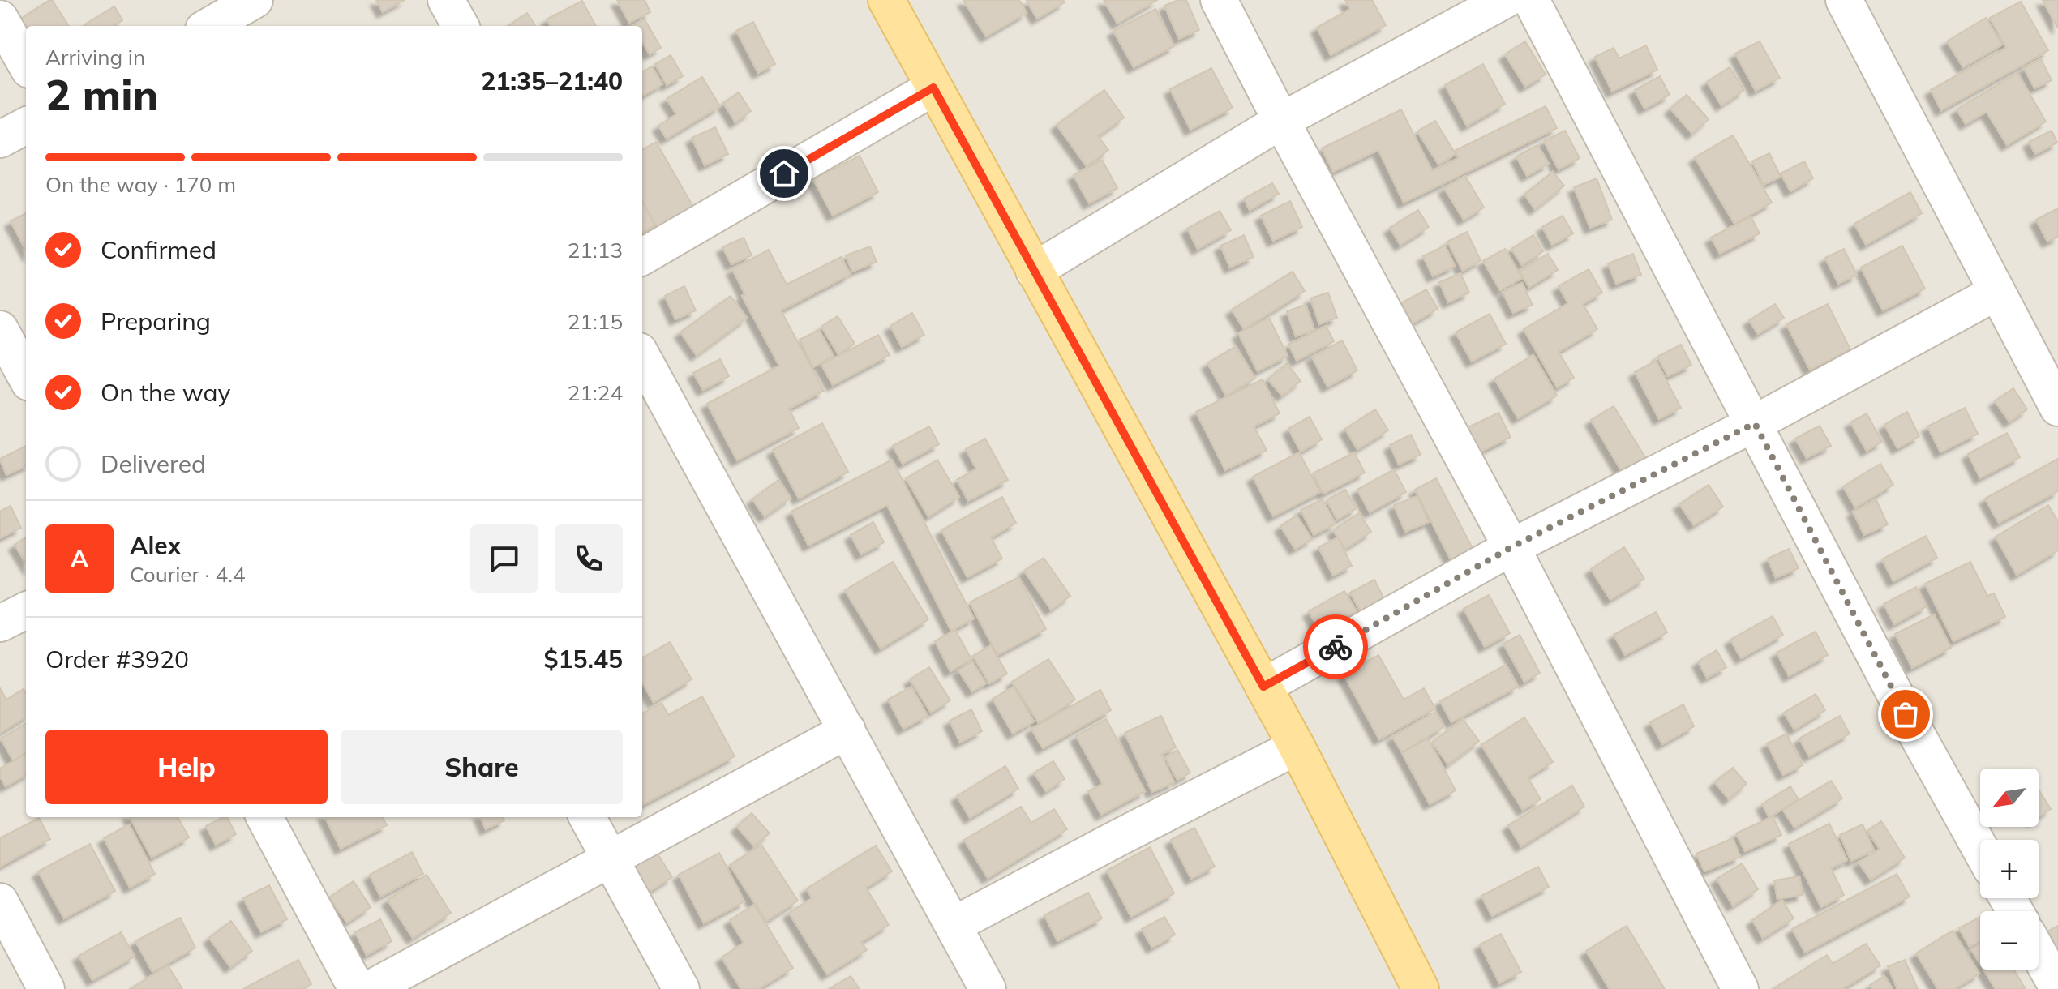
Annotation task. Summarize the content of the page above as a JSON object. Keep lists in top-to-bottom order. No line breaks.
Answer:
{"north":"bottom left","page":{"heading":["2 min","Arriving in","21:35–21:40"],"panel":["Alex","Courier · 4.4","Order #3920","$15.45"],"bar":"On the way · 170 m","list":[["Confirmed","21:13"],["Preparing","21:15"],["On the way","21:24"],"Delivered"],"round":"A","buttons":["Help","Share"],"map_buttons":["+","−"]}}
